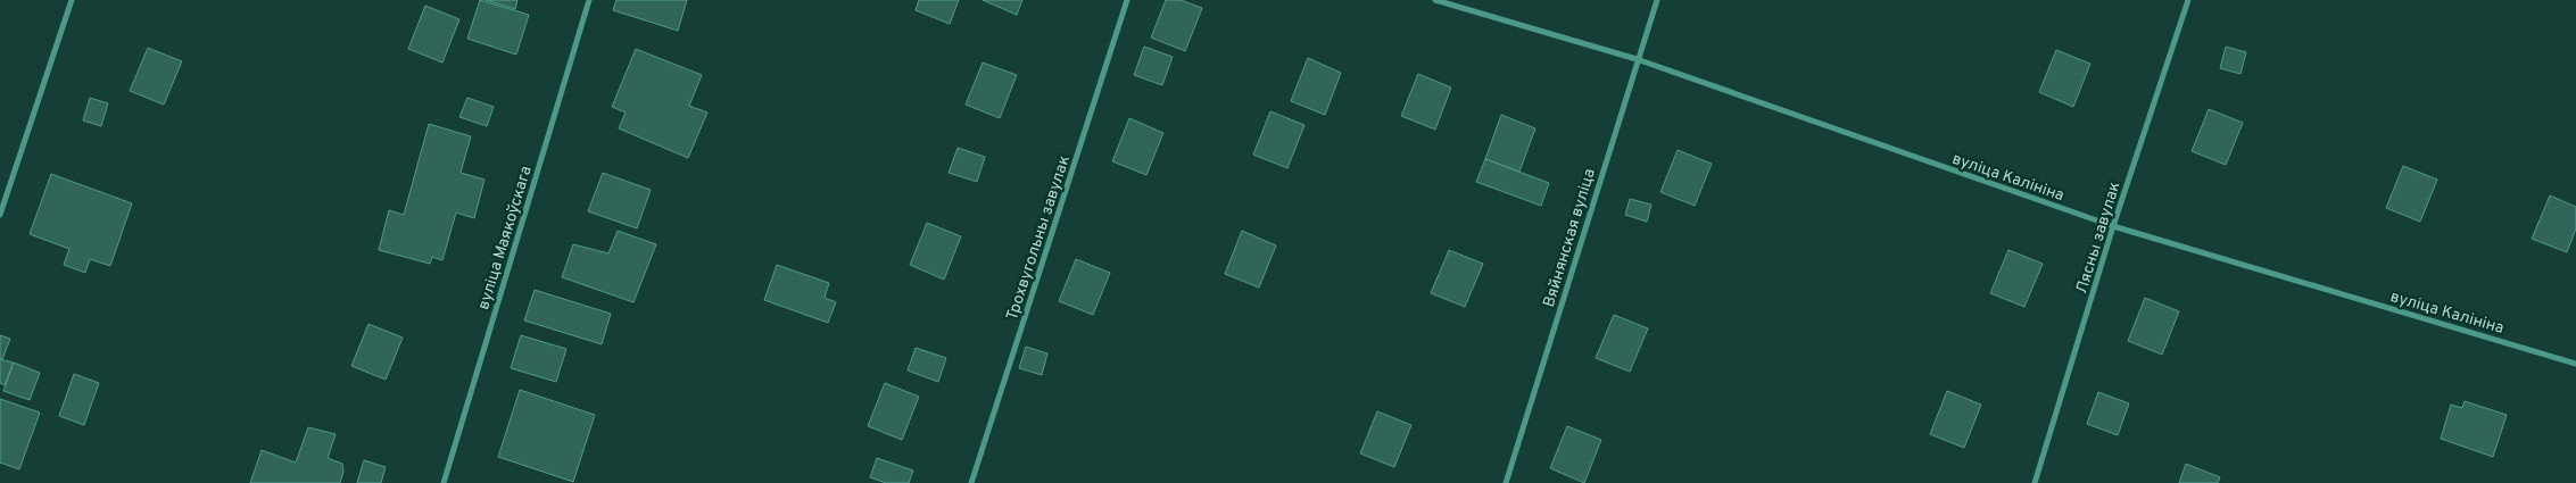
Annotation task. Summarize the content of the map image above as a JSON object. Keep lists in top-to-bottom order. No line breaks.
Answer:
{"streets":{"street":["вуліца Калініна","вуліца Маякоўскага","Трохвугольны завулак","Вяйнянская вуліца","Лясны завулак"]},"crossings":[["вуліца Калініна","Вяйнянская вуліца"],["вуліца Калініна","Лясны завулак"]]}
